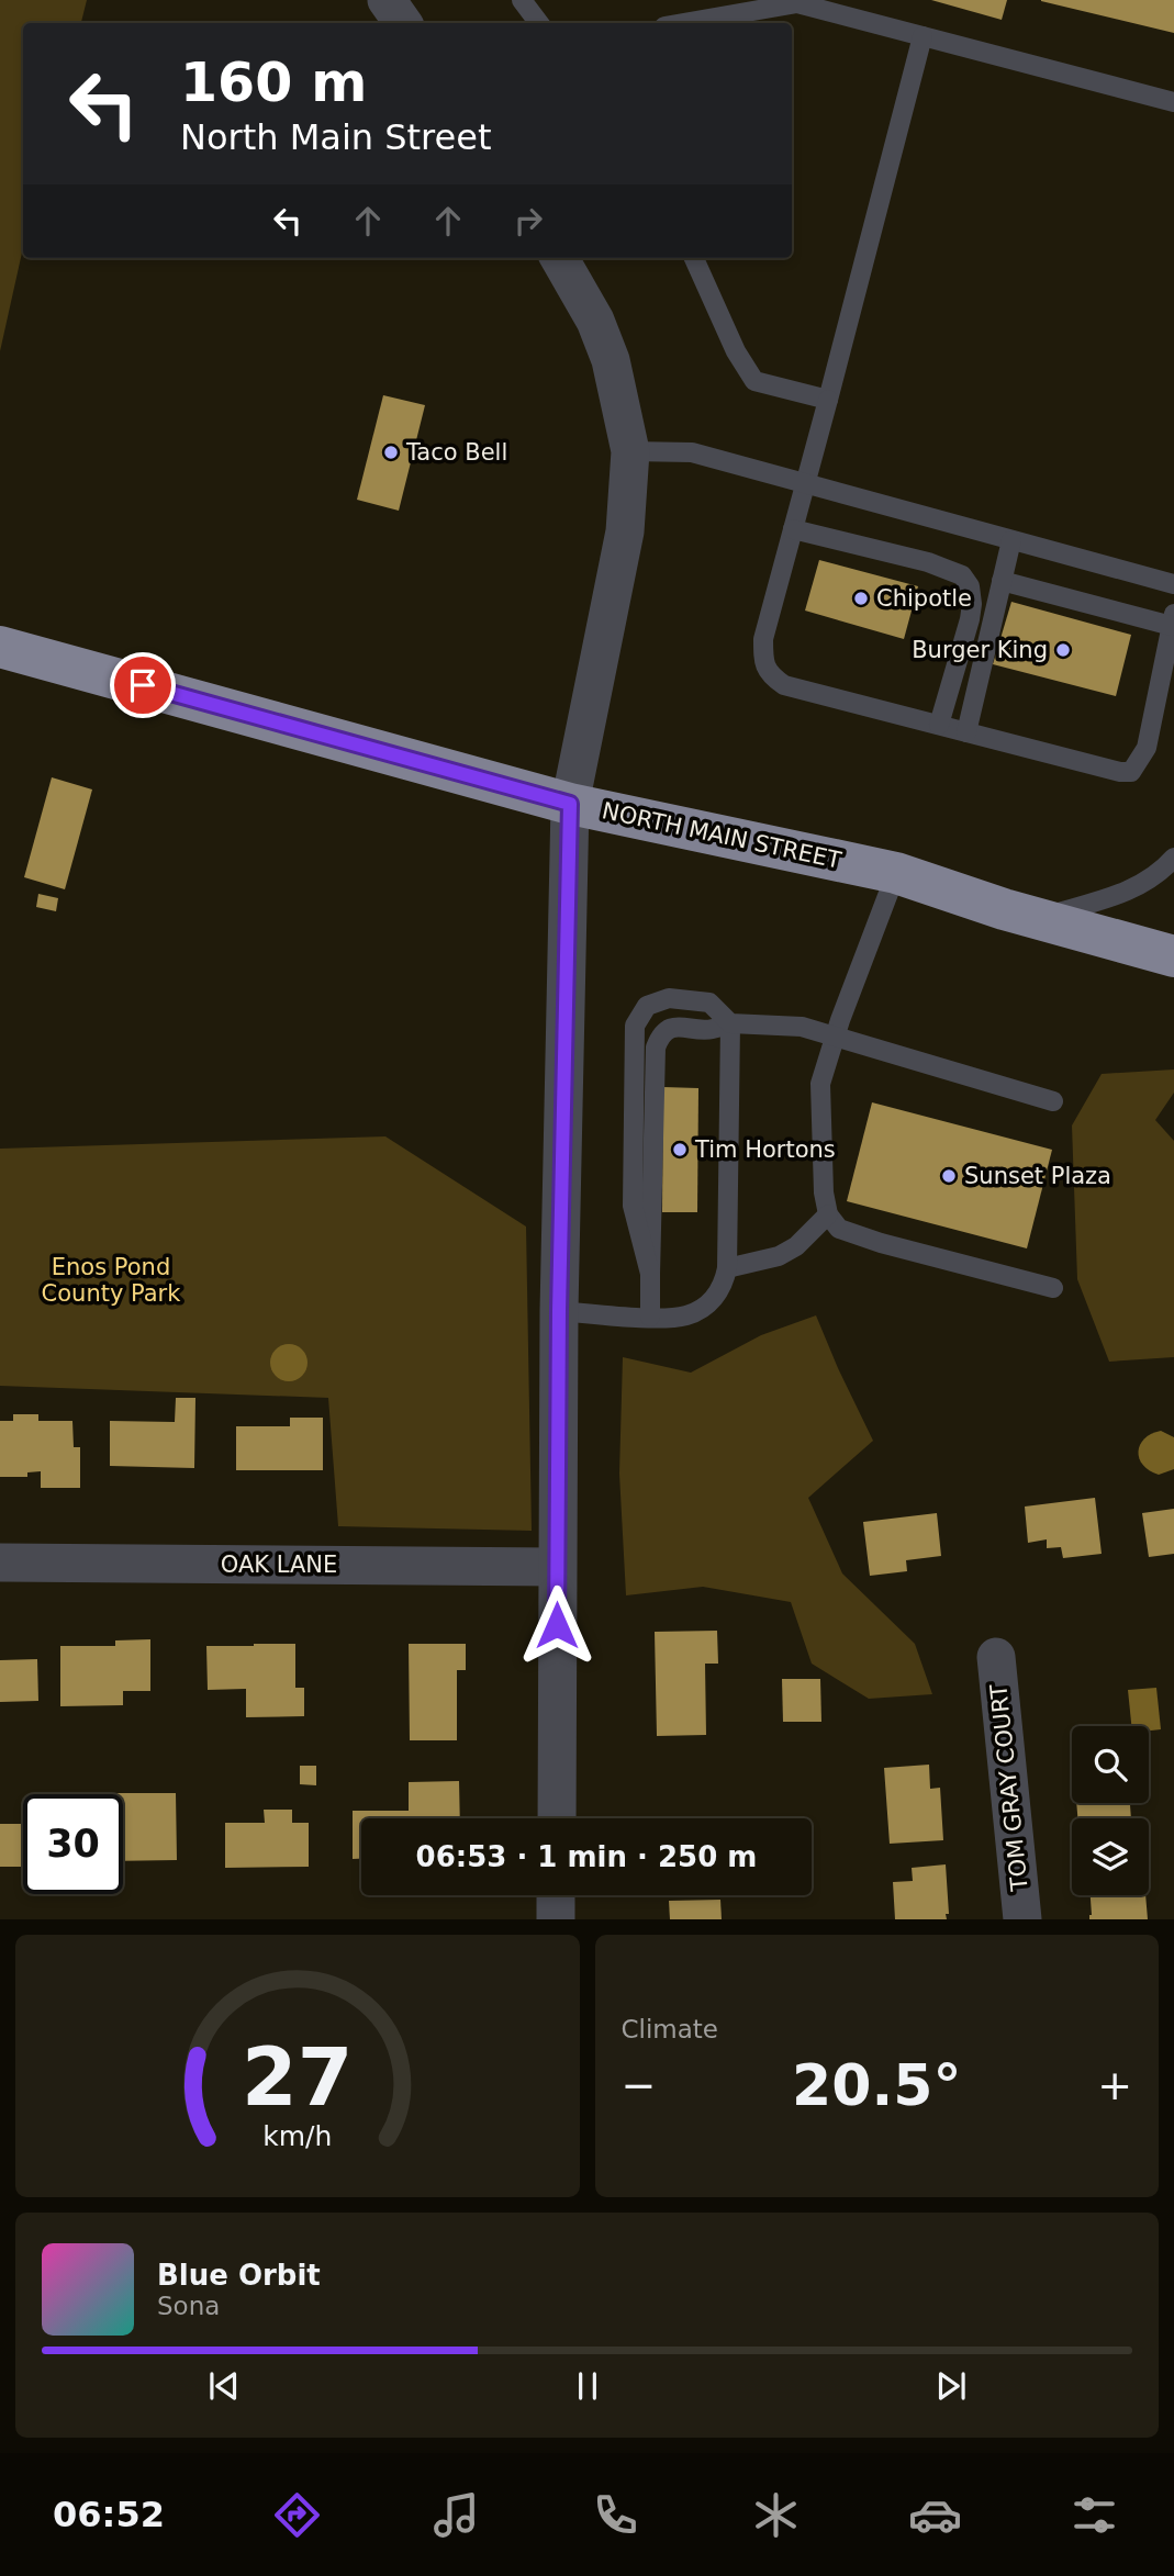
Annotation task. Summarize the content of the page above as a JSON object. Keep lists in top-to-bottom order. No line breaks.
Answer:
{"streets":{"highway":["NORTH MAIN STREET"],"street":["OAK LANE","TOM GRAY COURT"]},"parks":["Enos Pond County Park"],"places":["Taco Bell","Chipotle","Burger King","Tim Hortons","Sunset Plaza"],"page":{"turn":["160 m","North Main Street"],"limit":"30","trip":"06:53 · 1 min · 250 m","tile":"Climate","heat":["−","20.5°","+"],"song":["Blue Orbit","Sona"],"tabs":"06:52","gauge":["27","km/h"]}}
